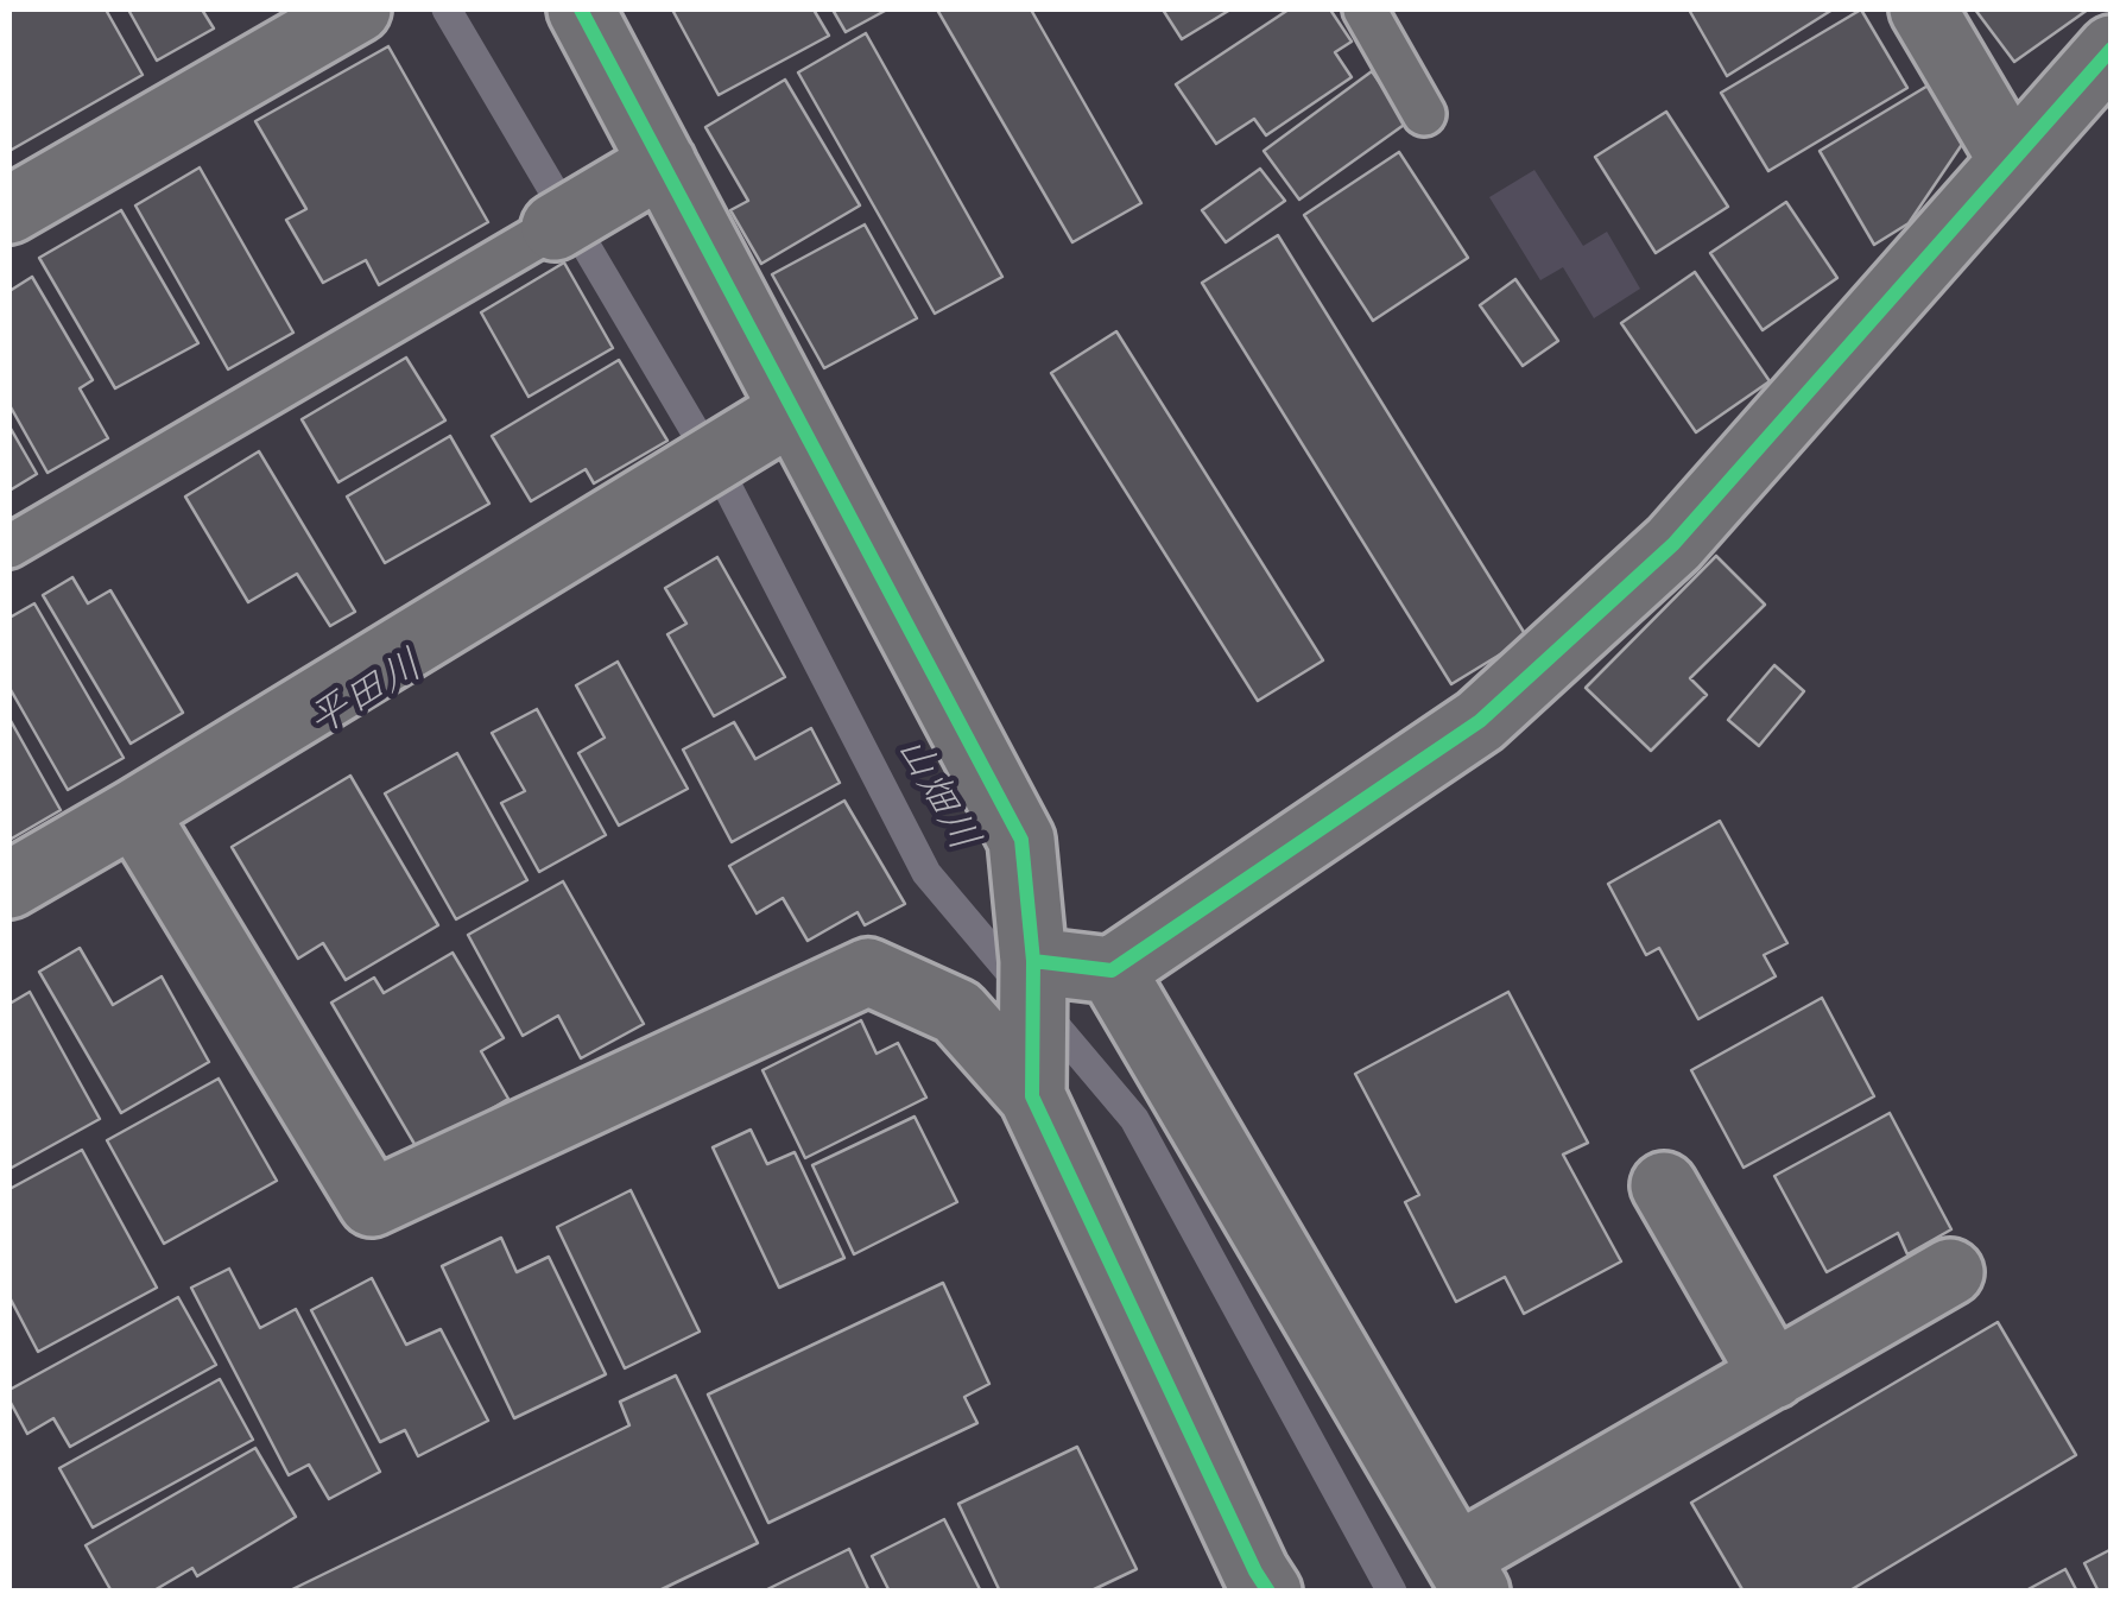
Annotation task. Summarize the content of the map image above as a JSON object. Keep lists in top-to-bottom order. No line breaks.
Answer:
{"water":["平田川","山畑川"]}
